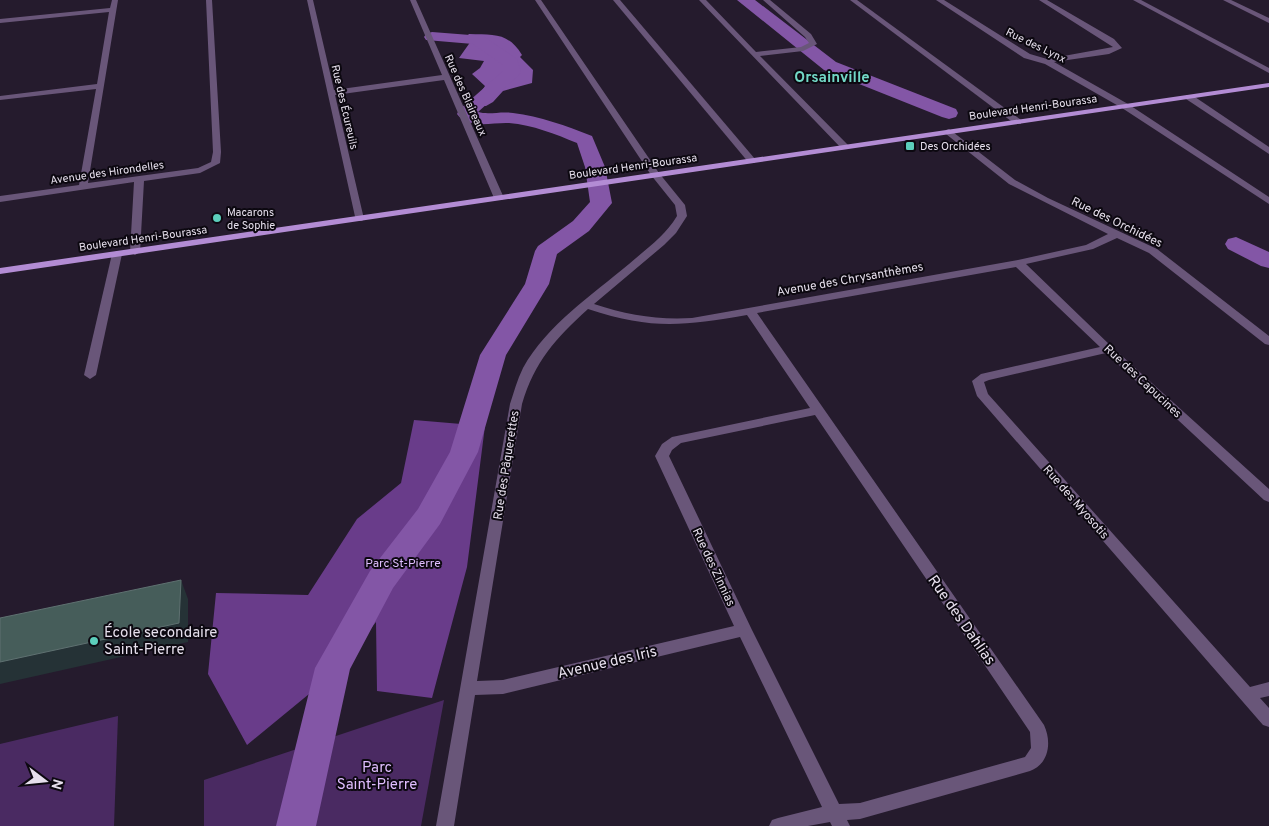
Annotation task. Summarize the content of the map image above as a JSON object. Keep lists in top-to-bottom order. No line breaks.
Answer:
{"streets":{"main road":["Boulevard Henri-Bourassa"],"street":["Rue des Lynx","Rue des Blaireaux","Rue des Écureuils","Avenue des Hirondelles","Rue des Orchidées","Avenue des Chrysanthèmes","Rue des Capucines","Rue des Pâquerettes","Rue des Myosotis","Rue des Zinnias","Rue des Dahlias","Avenue des Iris"]},"crossings":[["Rue des Lynx","Boulevard Henri-Bourassa"],["Rue des Blaireaux","Boulevard Henri-Bourassa"],["Rue des Écureuils","Boulevard Henri-Bourassa"],["Boulevard Henri-Bourassa","Rue des Orchidées"],["Boulevard Henri-Bourassa","Rue des Pâquerettes"],["Rue des Orchidées","Avenue des Chrysanthèmes"],["Avenue des Chrysanthèmes","Rue des Capucines"],["Avenue des Chrysanthèmes","Rue des Pâquerettes"],["Avenue des Chrysanthèmes","Rue des Dahlias"],["Rue des Capucines","Rue des Myosotis"],["Rue des Pâquerettes","Avenue des Iris"],["Rue des Zinnias","Rue des Dahlias"],["Rue des Zinnias","Avenue des Iris"]],"districts":["Orsainville"],"parks":["Parc St-Pierre","Parc Saint-Pierre"],"places":{"transit":["Des Orchidées"],"other":["Macarons de Sophie","École secondaire Saint-Pierre"]},"north":"right"}
